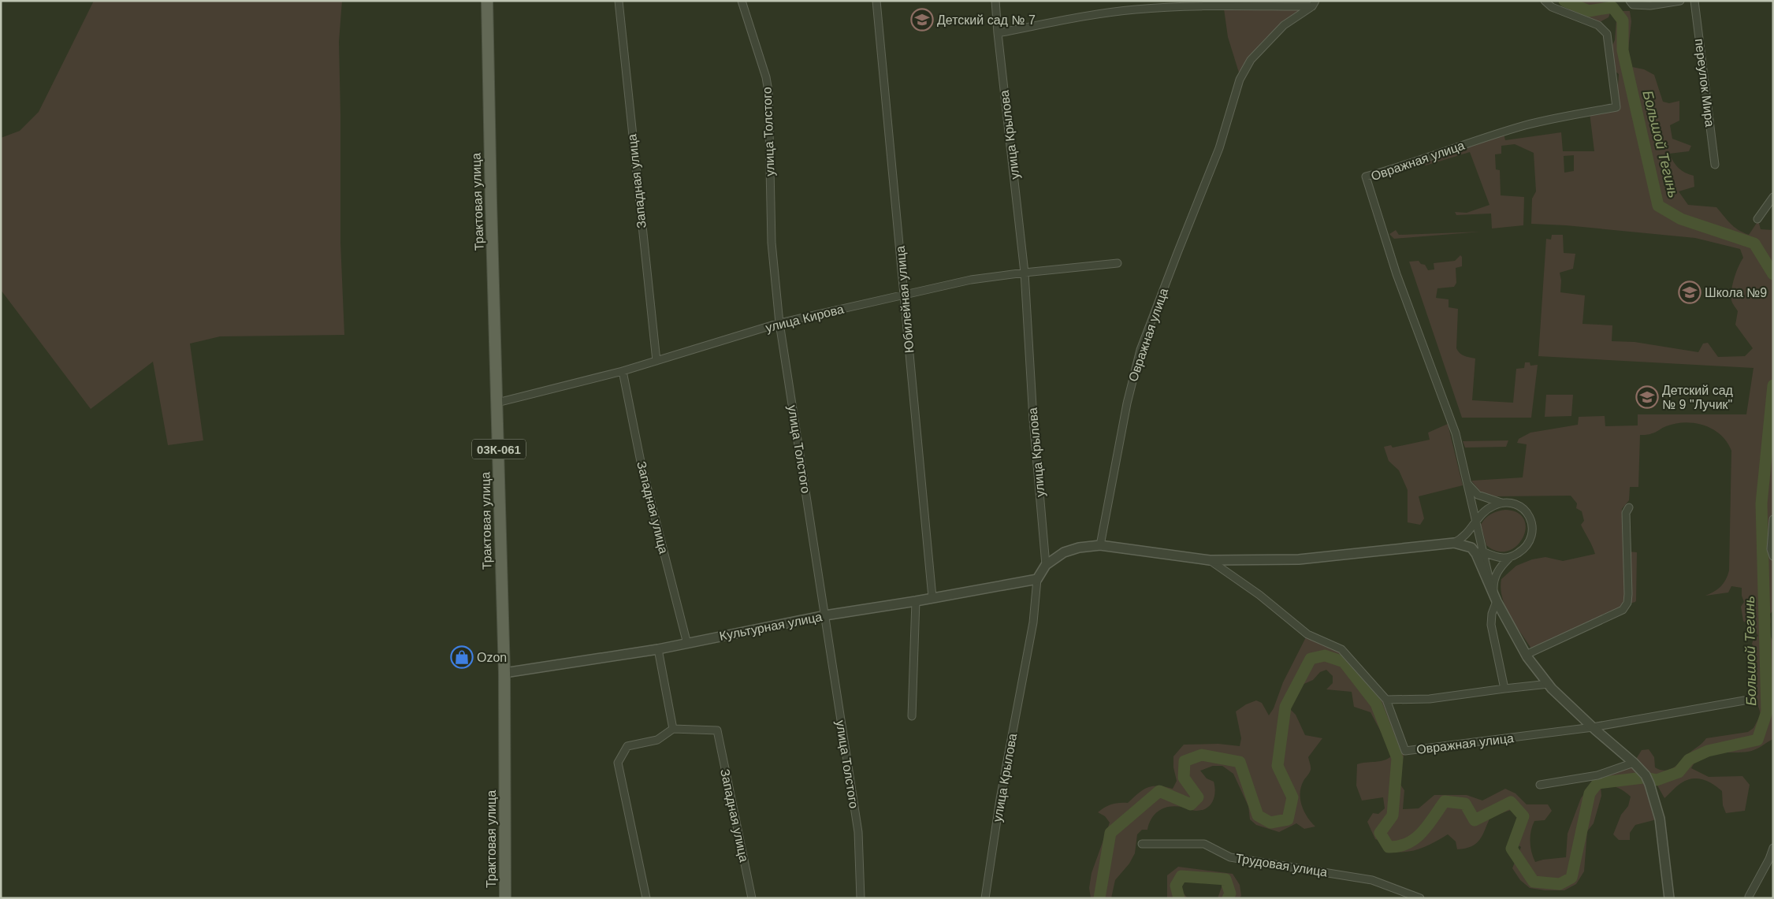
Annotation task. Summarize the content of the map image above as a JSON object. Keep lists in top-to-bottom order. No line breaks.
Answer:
{"streets":{"main road":["Трактовая улица","03К-061"],"street":["переулок Мира","улица Толстого","улица Крылова","Овражная улица","Западная улица","Юбилейная улица","улица Кирова","Культурная улица","Трудовая улица"]},"crossings":[["улица Толстого","улица Кирова"],["улица Толстого","Культурная улица"],["улица Крылова","Овражная улица"],["улица Крылова","улица Кирова"],["улица Крылова","Культурная улица"],["Западная улица","улица Кирова"],["Западная улица","Культурная улица"],["Трактовая улица","улица Кирова"],["Трактовая улица","Культурная улица"],["Юбилейная улица","улица Кирова"],["Юбилейная улица","Культурная улица"]],"water":["Большой Тегинь"],"places":{"school or university":["Детский сад № 7","Школа №9","Детский сад № 9 \"Лучик\""],"shop":["Ozon"]}}
